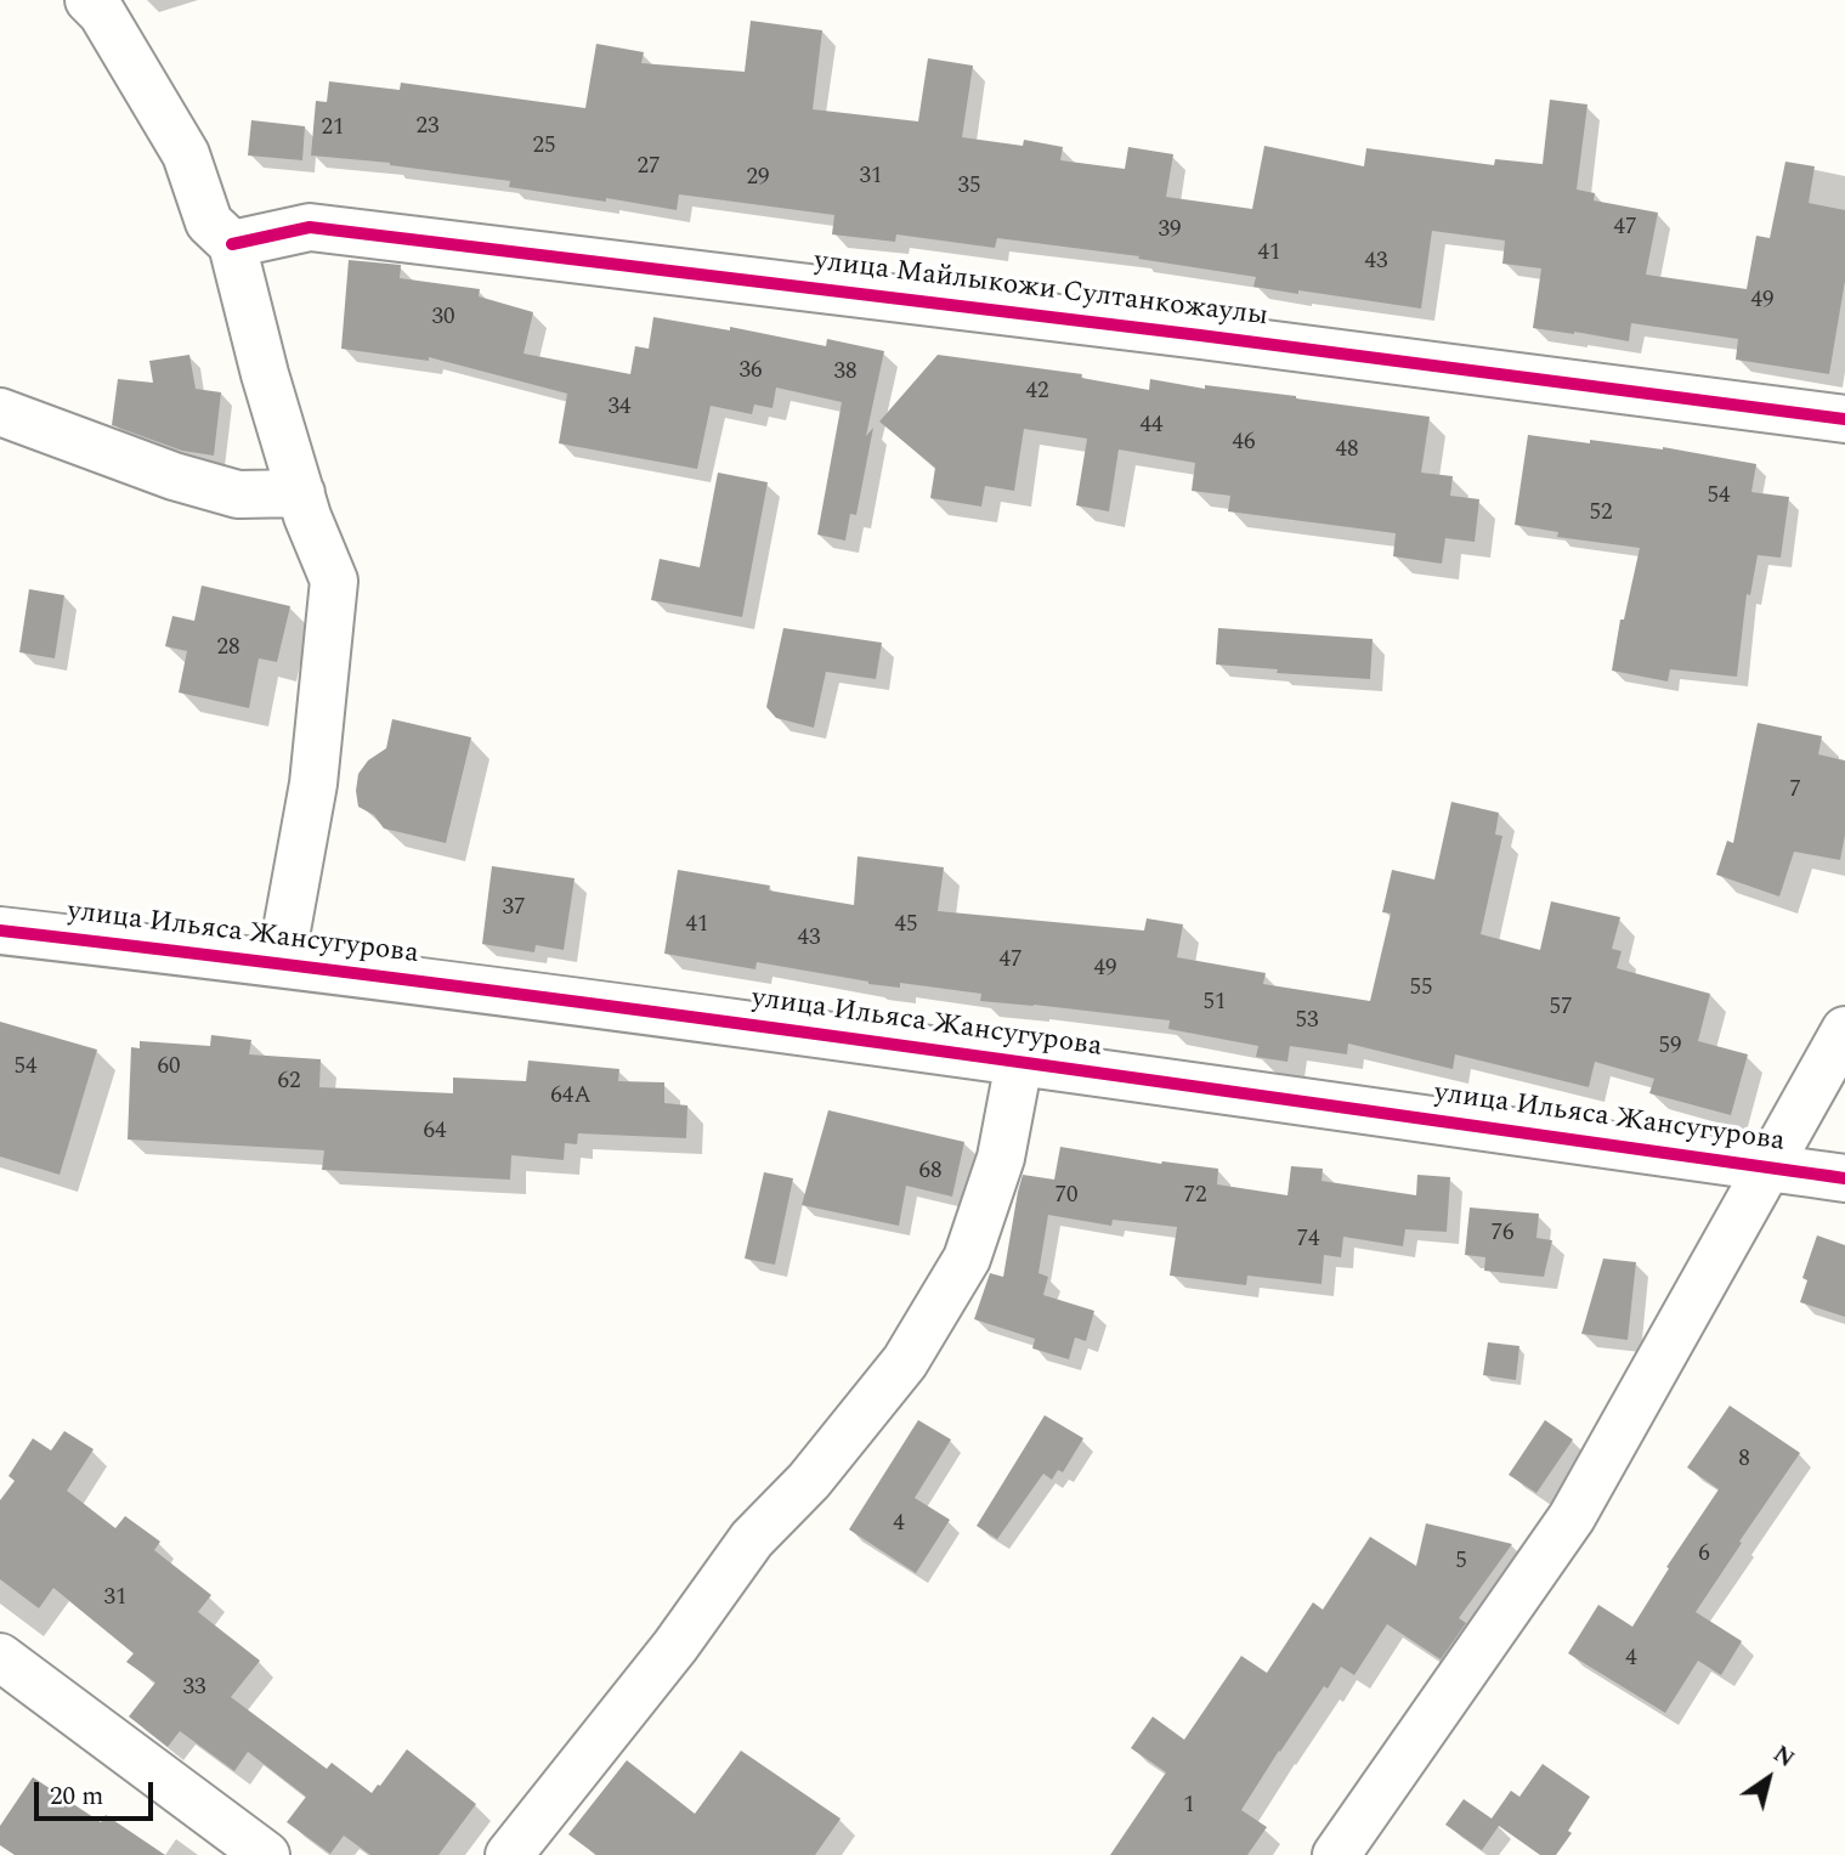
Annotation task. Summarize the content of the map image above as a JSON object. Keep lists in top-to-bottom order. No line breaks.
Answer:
{"streets":{"street":["улица Майлыкожи Султанкожаулы","улица Ильяса Жансугурова"]},"house_numbers":["23","21","25","27","31","29","35","47","39","41","43","49","30","36","38","42","34","44","46","48","54","52","28","7","37","41","45","43","47","49","55","51","57","53","59","54","60","62","64А","64","68","70","72","76","74","8","4","6","5","31","4","33","1"],"scale_bar":"20 m","north":"top right"}
